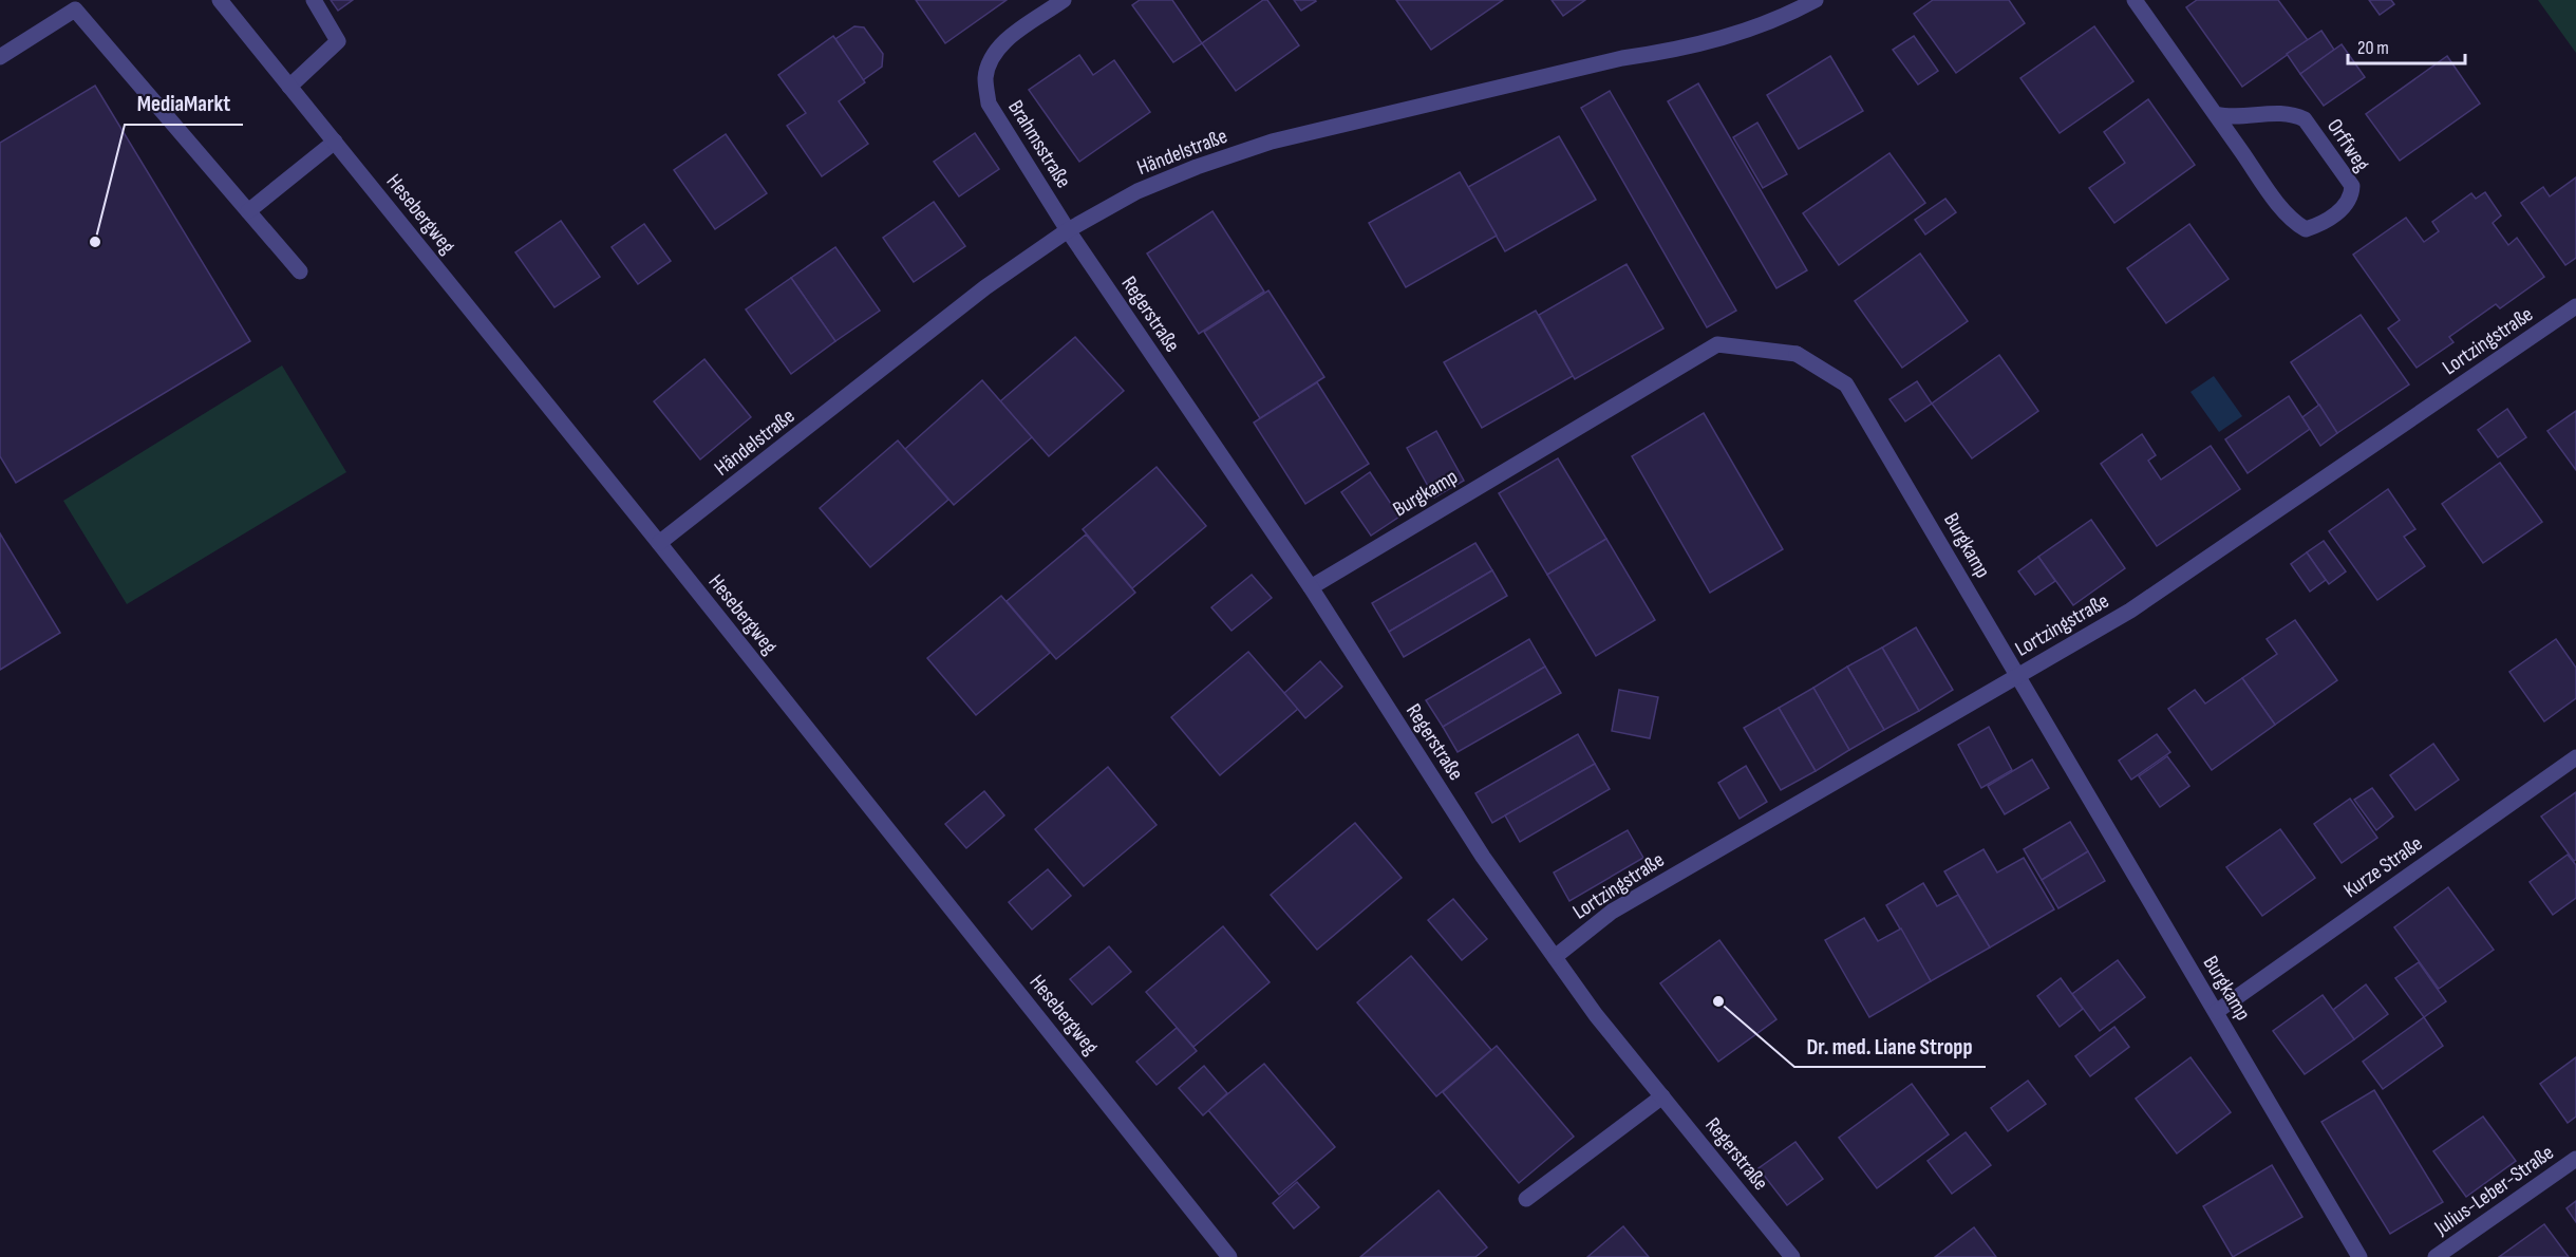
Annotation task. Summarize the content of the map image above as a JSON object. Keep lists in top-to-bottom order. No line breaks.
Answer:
{"streets":{"street":["Brahmsstraße","Orffweg","Händelstraße","Hesebergweg","Regerstraße","Lortzingstraße","Burgkamp","Kurze Straße","Julius-Leber-Straße"]},"crossings":[["Brahmsstraße","Händelstraße"],["Brahmsstraße","Regerstraße"],["Händelstraße","Hesebergweg"],["Händelstraße","Regerstraße"],["Regerstraße","Lortzingstraße"],["Regerstraße","Burgkamp"],["Lortzingstraße","Burgkamp"],["Burgkamp","Kurze Straße"]],"places":["MediaMarkt","Dr. med. Liane Stropp"],"scale_bar":"20 m"}
